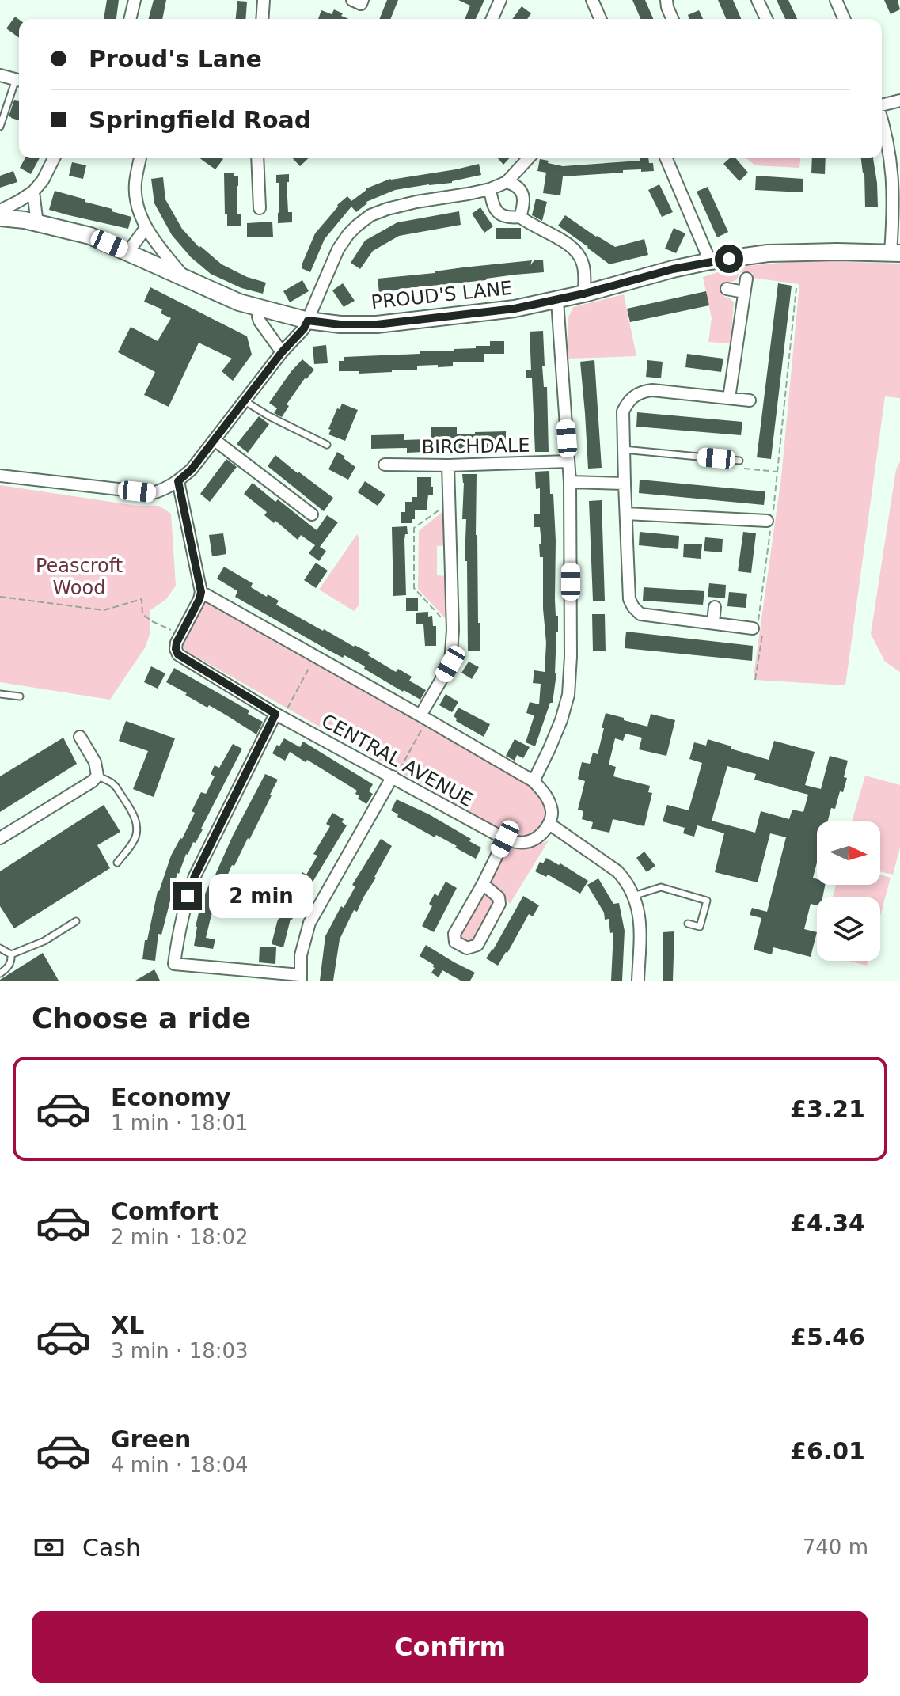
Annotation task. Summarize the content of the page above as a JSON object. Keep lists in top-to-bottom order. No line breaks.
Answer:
{"streets":{"street":["PROUD'S LANE","BIRCHDALE","CENTRAL AVENUE"]},"parks":["Peascroft Wood"],"north":"right","page":{"banner":["Proud's Lane","Springfield Road"],"bubble":"2 min","heading":"Choose a ride","list":[{"name":"Economy","note":"1 min · 18:01","value":"£3.21"},{"name":"Comfort","note":"2 min · 18:02","value":"£4.34"},{"name":"XL","note":"3 min · 18:03","value":"£5.46"},{"name":"Green","note":"4 min · 18:04","value":"£6.01"}],"pay":["Cash","740 m"],"buttons":"Confirm"}}
